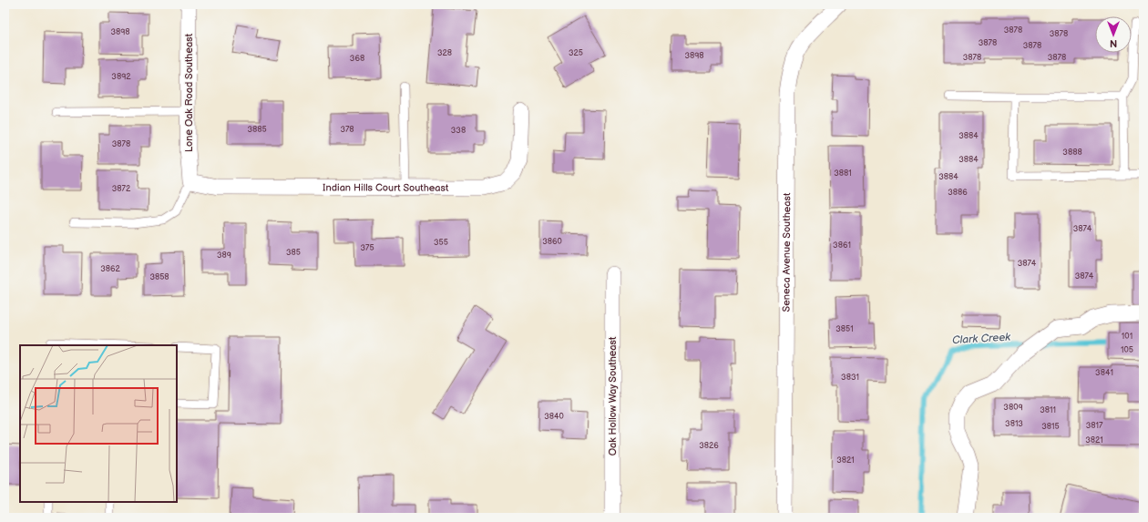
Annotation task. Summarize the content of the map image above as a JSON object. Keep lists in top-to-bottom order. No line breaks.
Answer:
{"streets":{"street":["Lone Oak Road Southeast","Indian Hills Court Southeast","Seneca Avenue Southeast","Oak Hollow Way Southeast"]},"crossings":[["Lone Oak Road Southeast","Indian Hills Court Southeast"]],"water":["Clark Creek"],"house_numbers":["3878","3898","3878","3878","3878","328","325","3898","3878","3878","368","3892","3885","378","338","3884","3878","3888","3884","3881","3884","3872","3886","3874","3860","355","3861","375","385","389","3874","3862","3874","3858","3851","101","105","3841","3831","3809","3811","3840","3813","3817","3815","3821","3826","3821"],"north":"bottom"}
